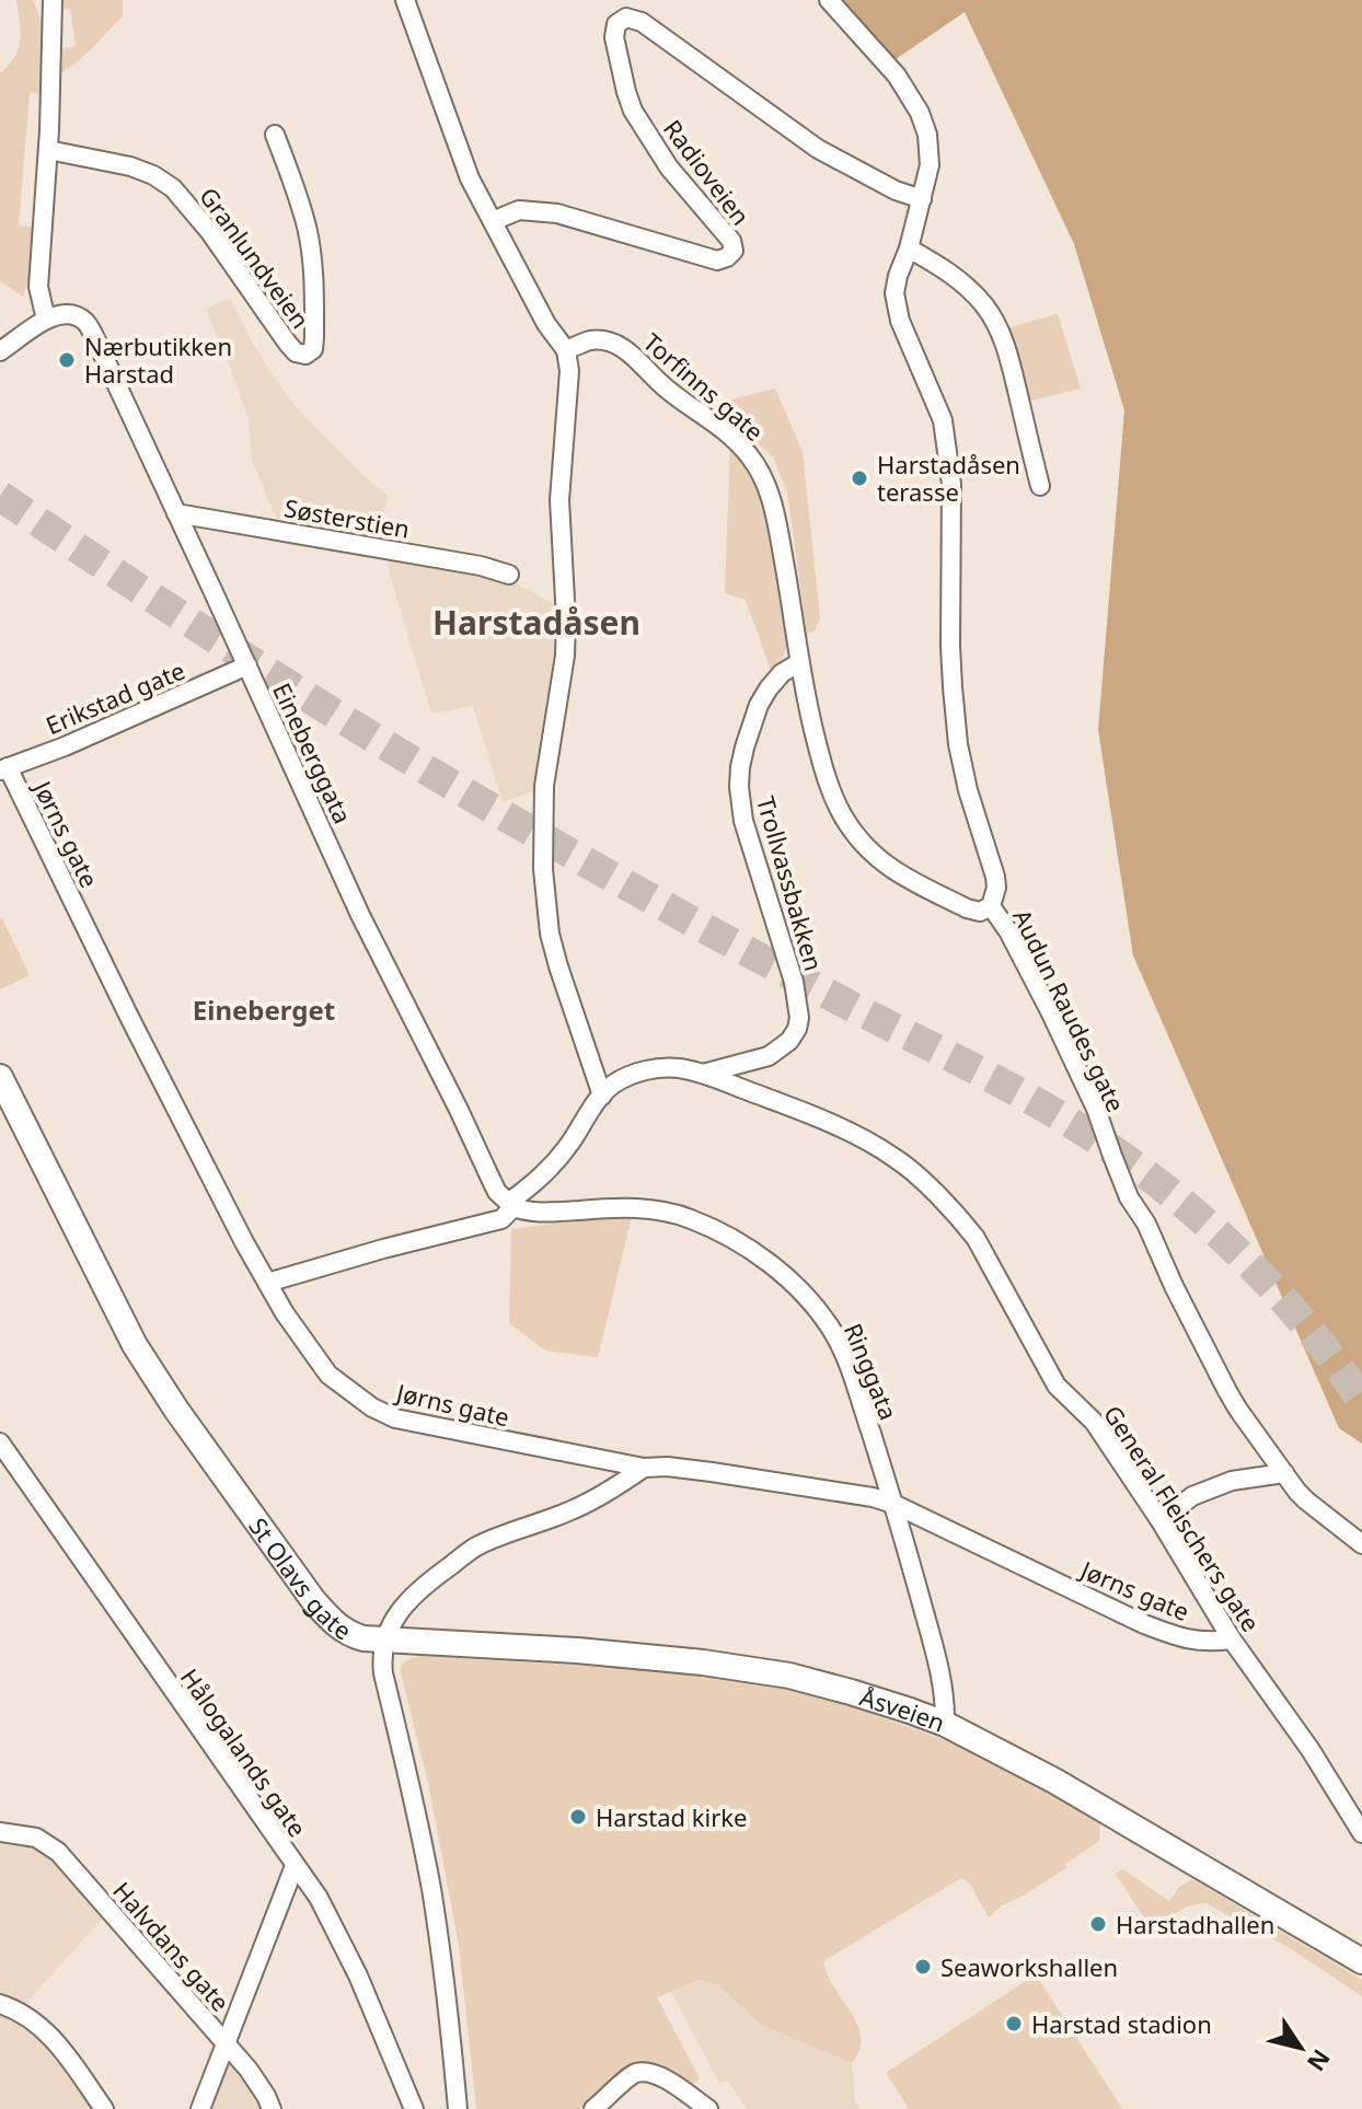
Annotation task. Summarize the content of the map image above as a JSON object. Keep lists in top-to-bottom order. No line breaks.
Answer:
{"streets":{"street":["Radioveien","Granlundveien","Torfinns gate","Søsterstien","Erikstad gate","Eineberggata","Jørns gate","Trollvassbakken","Audun Raudes gate","Ringgata","General Fleischers gate","St Olavs gate","Åsveien","Hålogalands gate","Halvdans gate"]},"crossings":[["Torfinns gate","Trollvassbakken"],["Torfinns gate","Audun Raudes gate"],["Søsterstien","Eineberggata"],["Erikstad gate","Eineberggata"],["Erikstad gate","Jørns gate"],["Eineberggata","Ringgata"],["Eineberggata","General Fleischers gate"],["Jørns gate","Ringgata"],["Jørns gate","General Fleischers gate"],["Trollvassbakken","General Fleischers gate"],["Ringgata","General Fleischers gate"],["Ringgata","Åsveien"],["St Olavs gate","Åsveien"]],"districts":["Harstadåsen","Eineberget"],"places":["Nærbutikken Harstad","Harstadåsen terasse","Harstad kirke","Harstadhallen","Seaworkshallen","Harstad stadion"],"north":"bottom right"}
